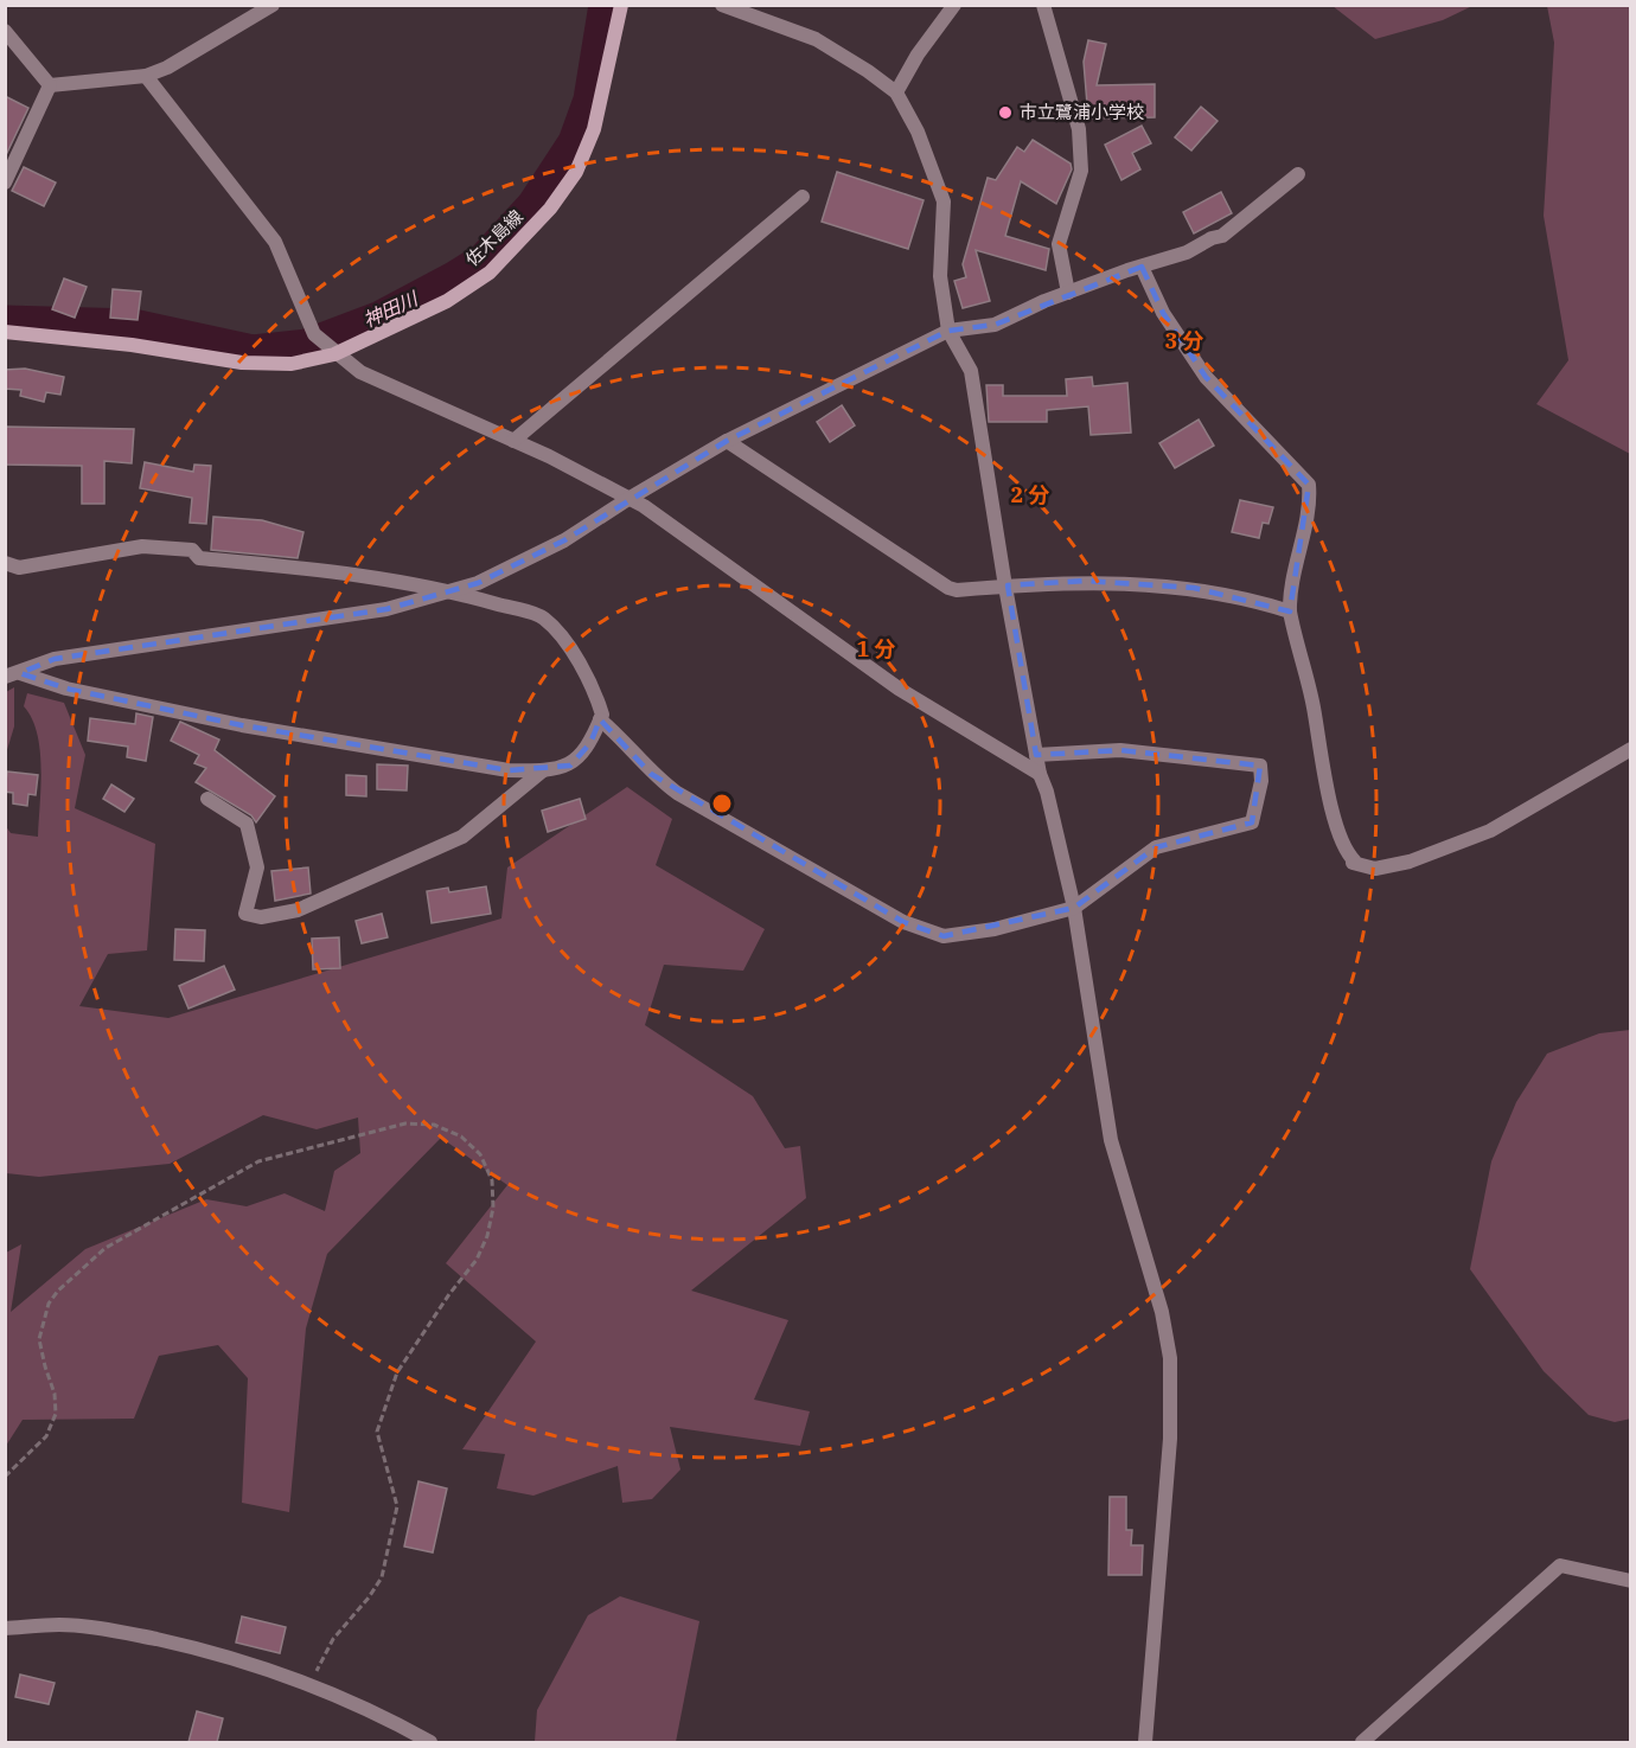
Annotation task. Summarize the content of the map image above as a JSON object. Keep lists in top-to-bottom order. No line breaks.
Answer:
{"streets":{"main road":["佐木島線"]},"water":["神田川"],"places":["市立鷺浦小学校"],"rings":["3 分","2 分","1 分"]}
